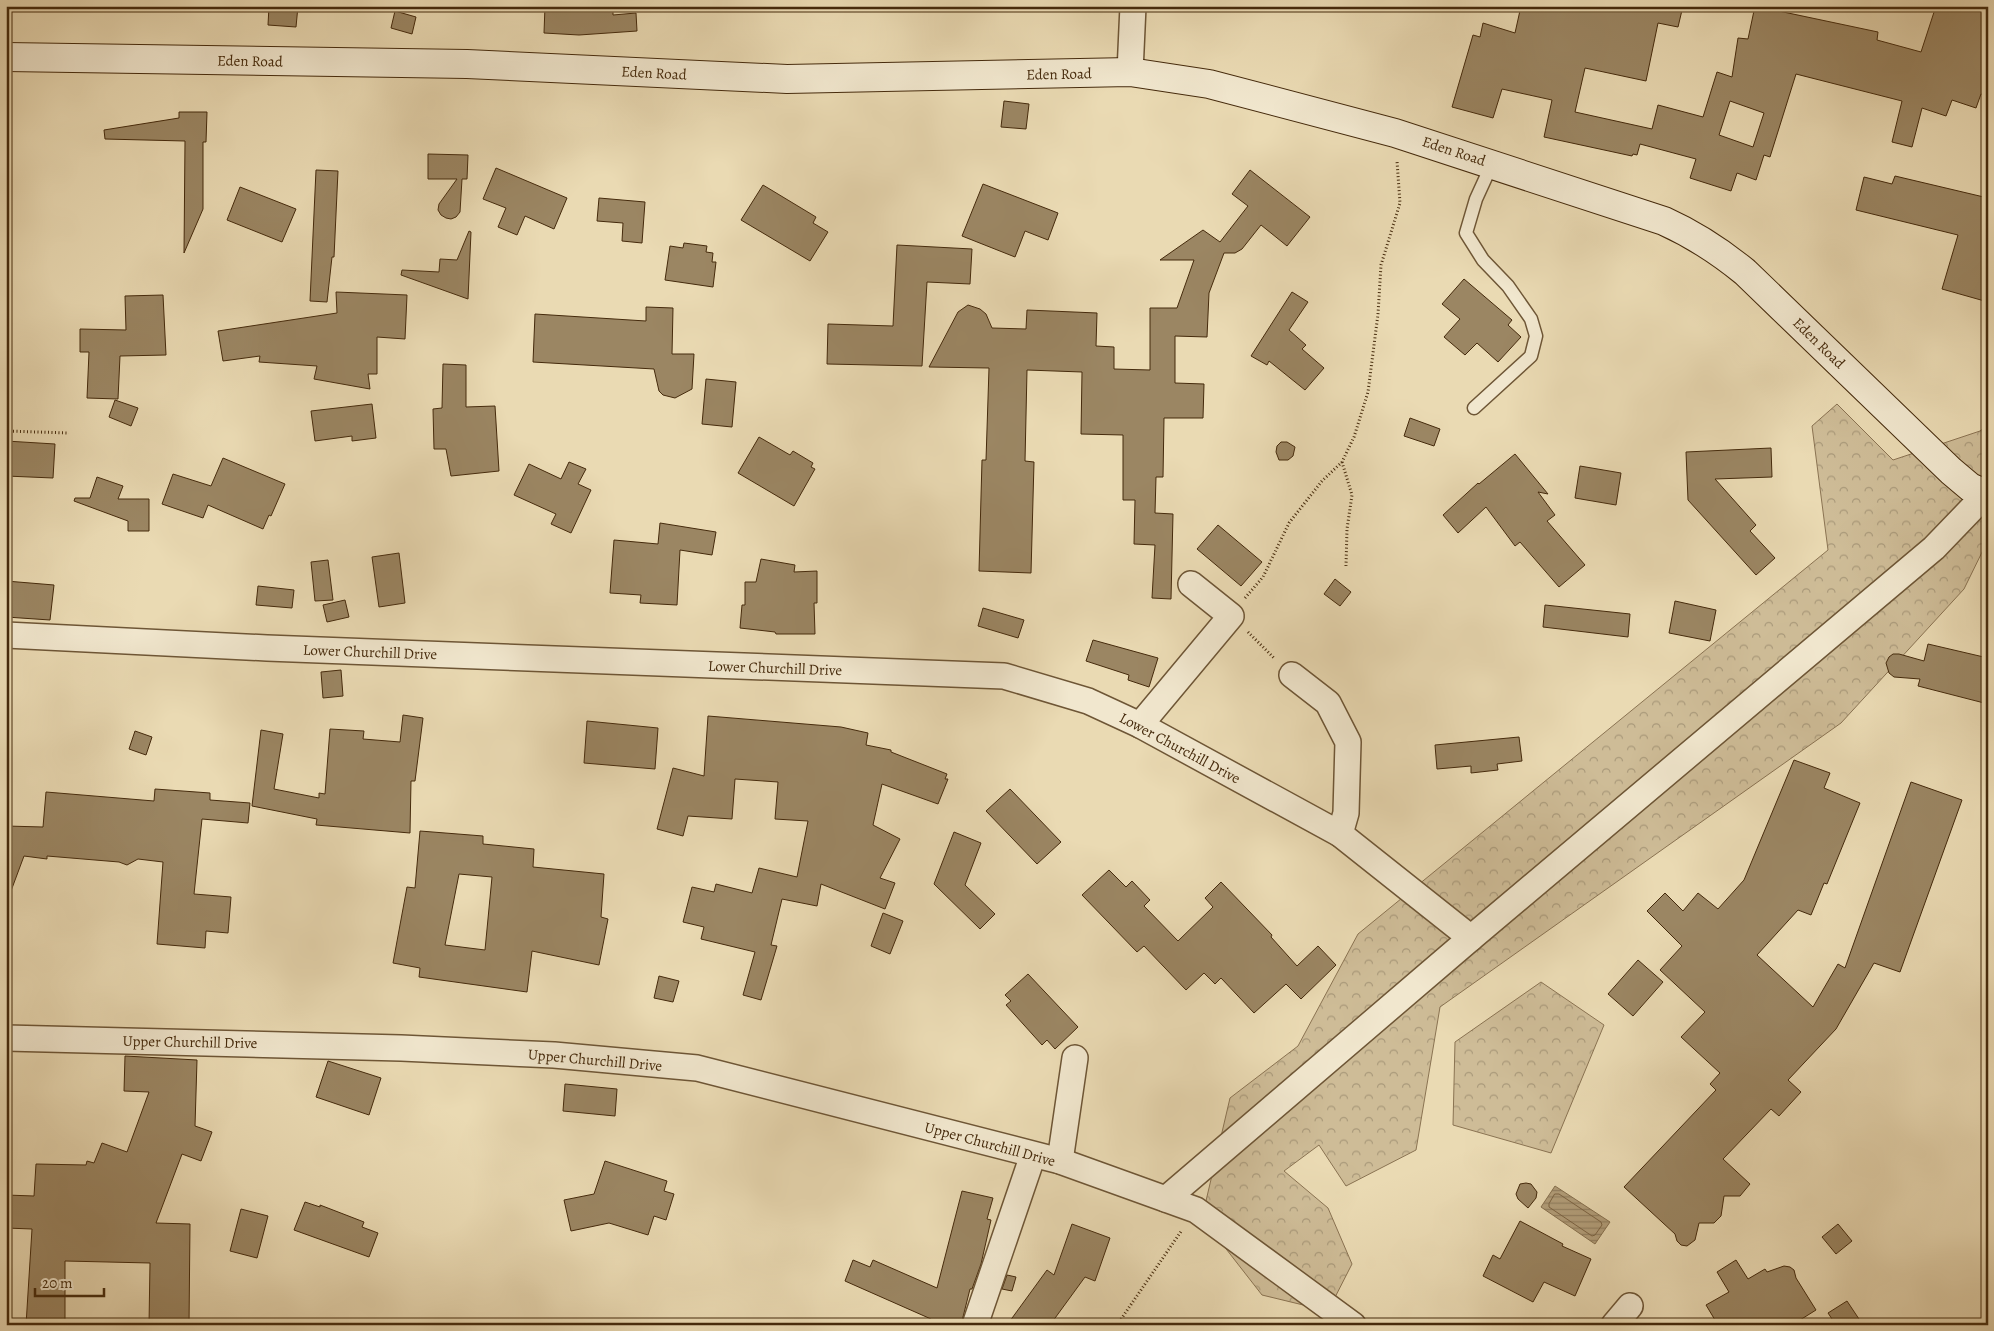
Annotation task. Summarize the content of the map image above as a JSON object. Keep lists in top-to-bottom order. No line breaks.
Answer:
{"streets":{"street":["Eden Road","Lower Churchill Drive","Upper Churchill Drive"]},"scale_bar":"20 m"}
